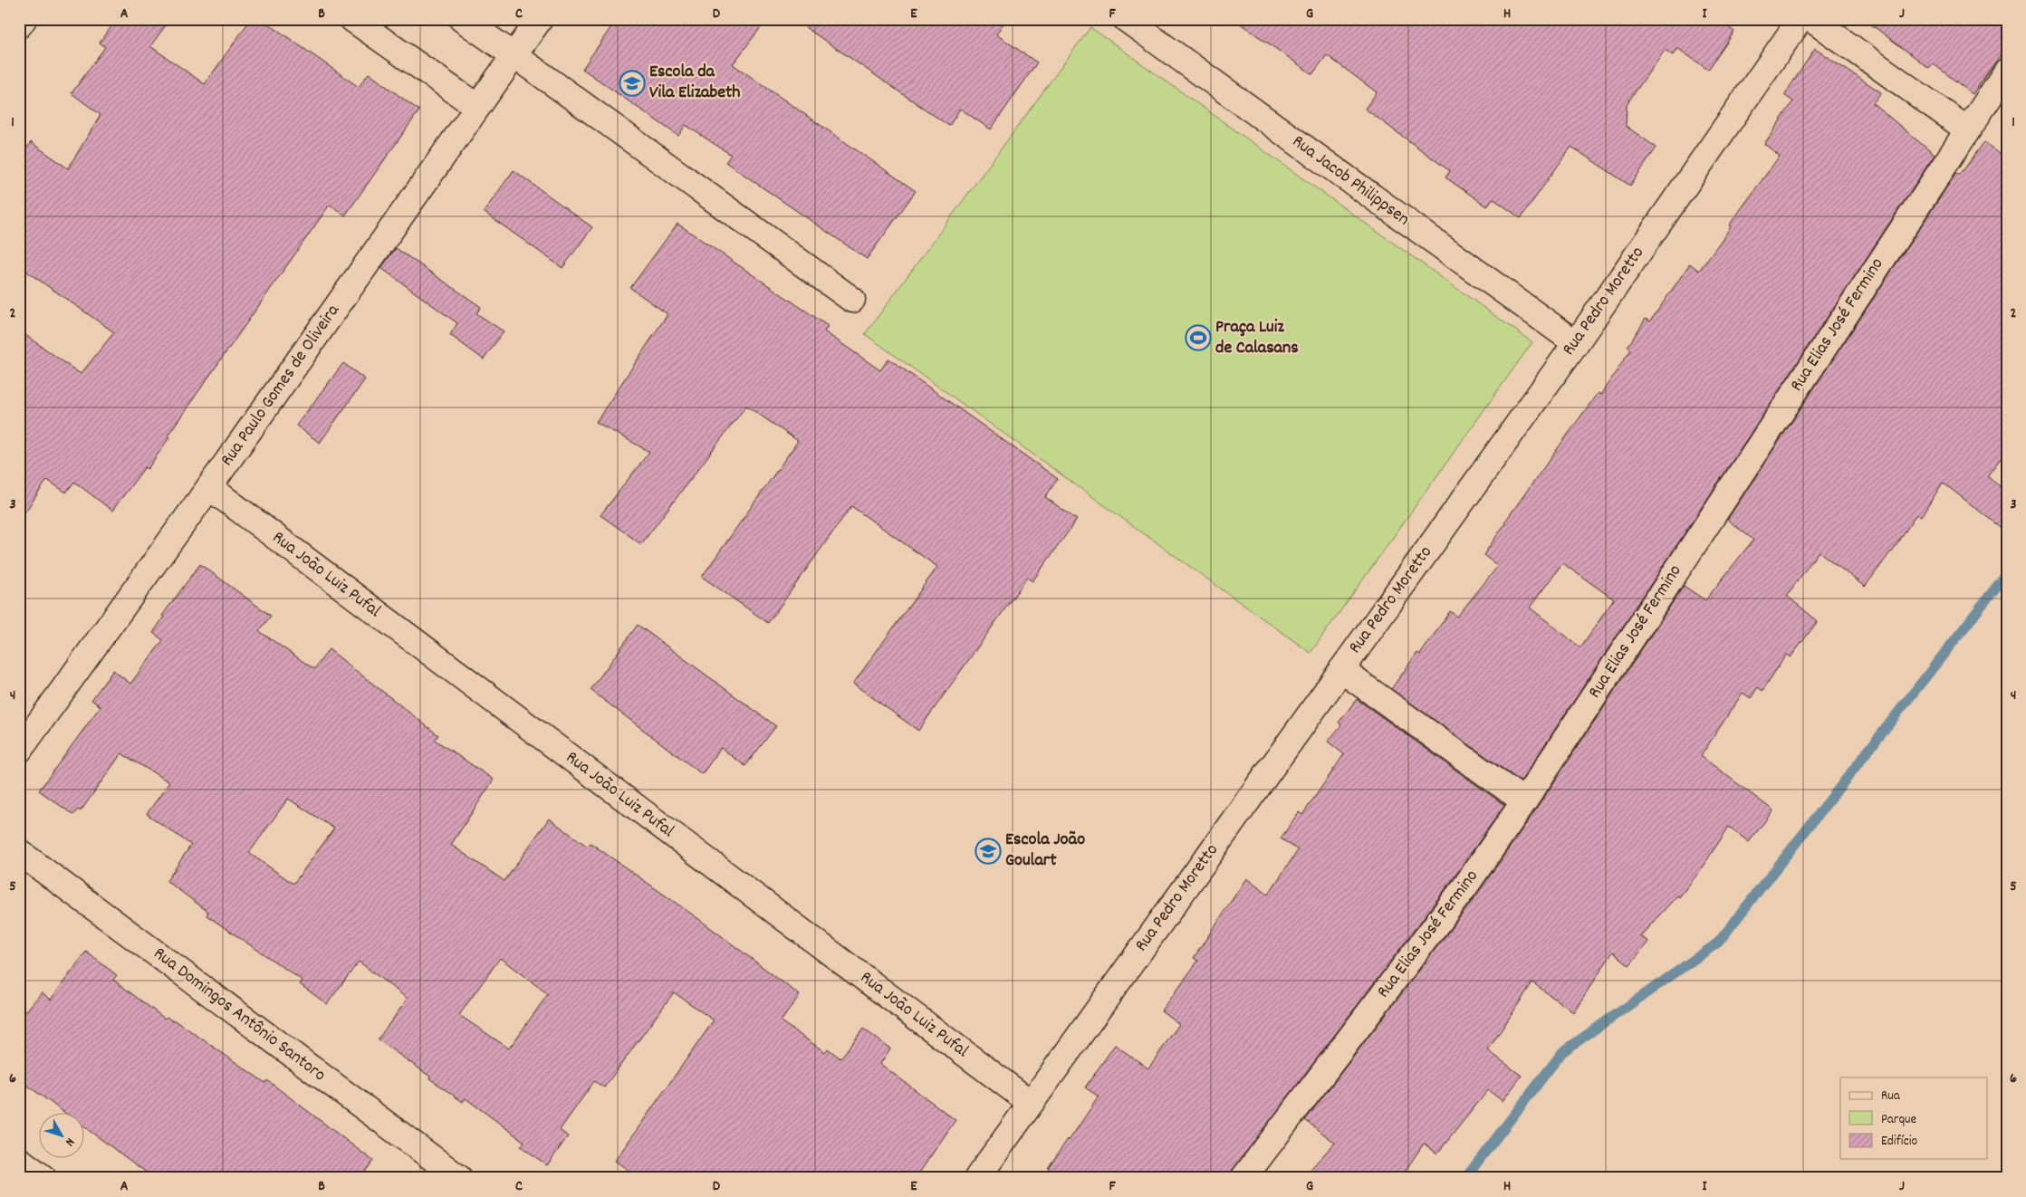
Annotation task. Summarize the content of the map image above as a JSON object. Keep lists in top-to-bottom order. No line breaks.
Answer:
{"streets":{"street":["Rua Jacob Philippsen","Rua Pedro Moretto","Rua Elias José Fermino","Rua Paulo Gomes de Oliveira","Rua João Luiz Pufal","Rua Domingos Antônio Santoro"]},"crossings":[["Rua Jacob Philippsen","Rua Pedro Moretto"],["Rua Pedro Moretto","Rua João Luiz Pufal"],["Rua Paulo Gomes de Oliveira","Rua João Luiz Pufal"]],"places":{"school or university":["Escola da Vila Elizabeth","Escola João Goulart"],"sports":["Praça Luiz de Calasans"]},"legend":["Rua","Parque","Edifício"],"north":"bottom right","grid":{"columns":["A","B","C","D","E","F","G","H","I","J"],"rows":["1","2","3","4","5","6"]}}
